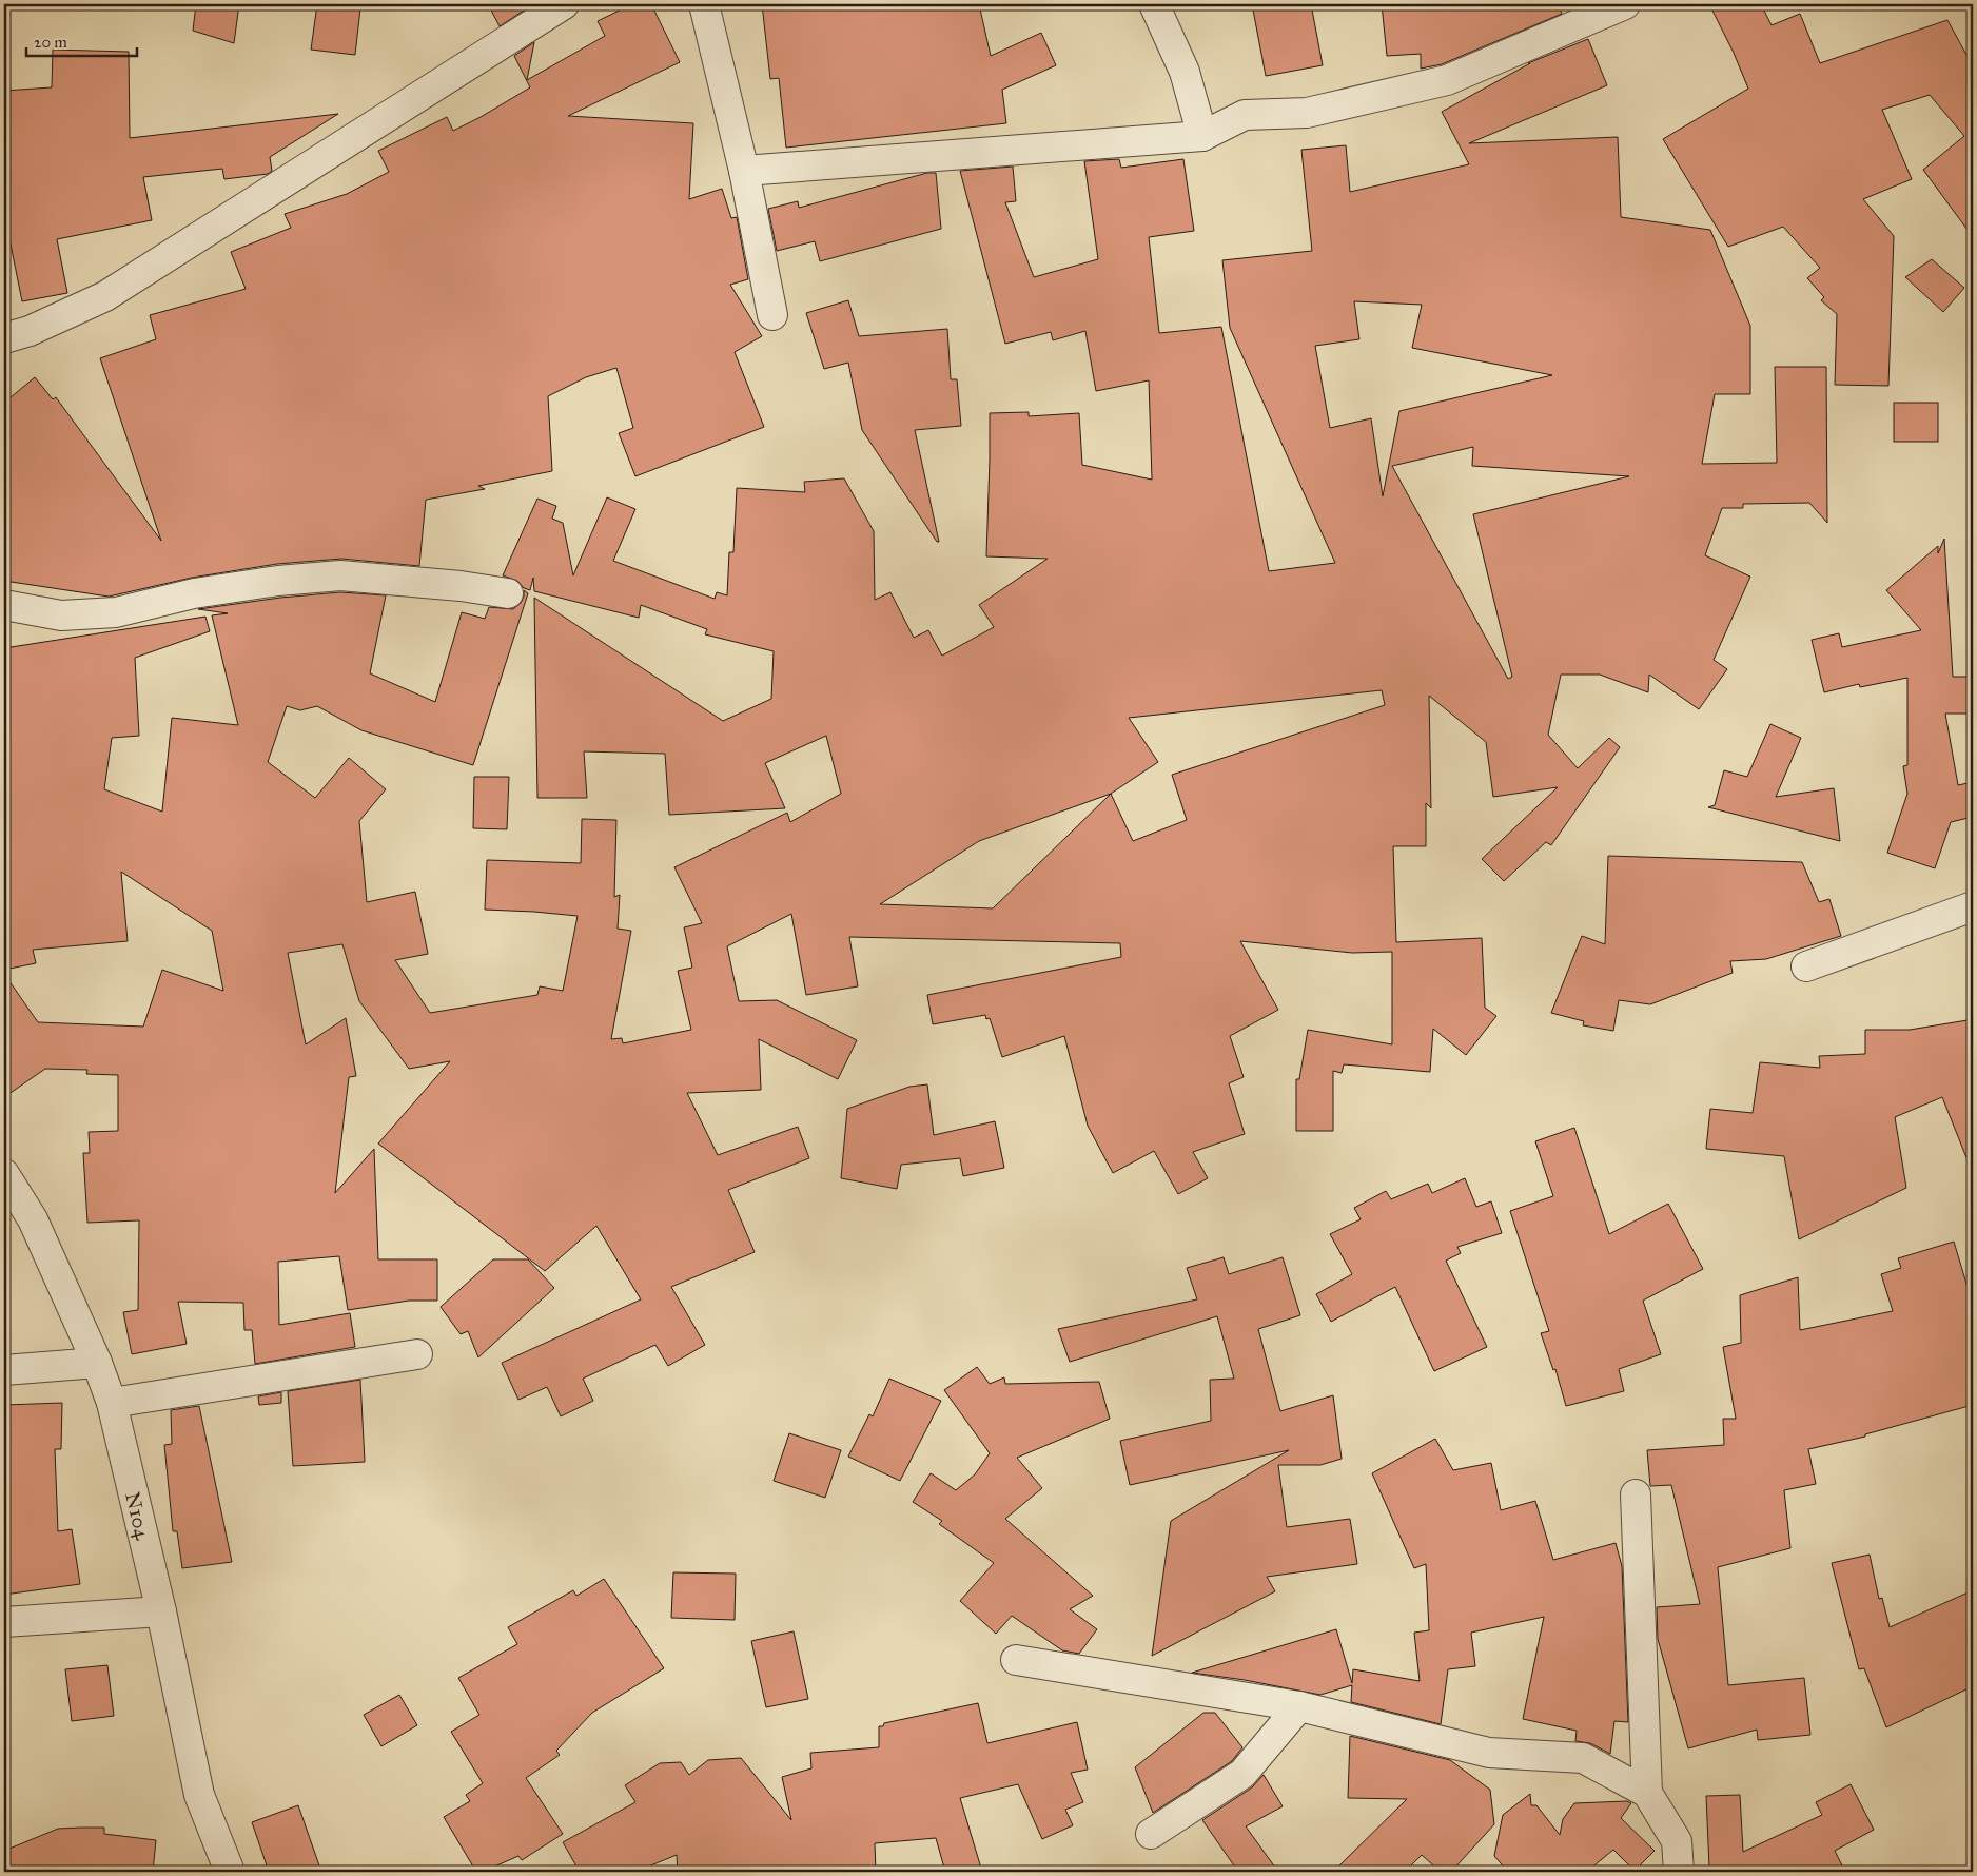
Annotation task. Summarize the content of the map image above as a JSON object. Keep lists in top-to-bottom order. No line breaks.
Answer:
{"streets":{"street":["N104"]},"scale_bar":"20 m"}
